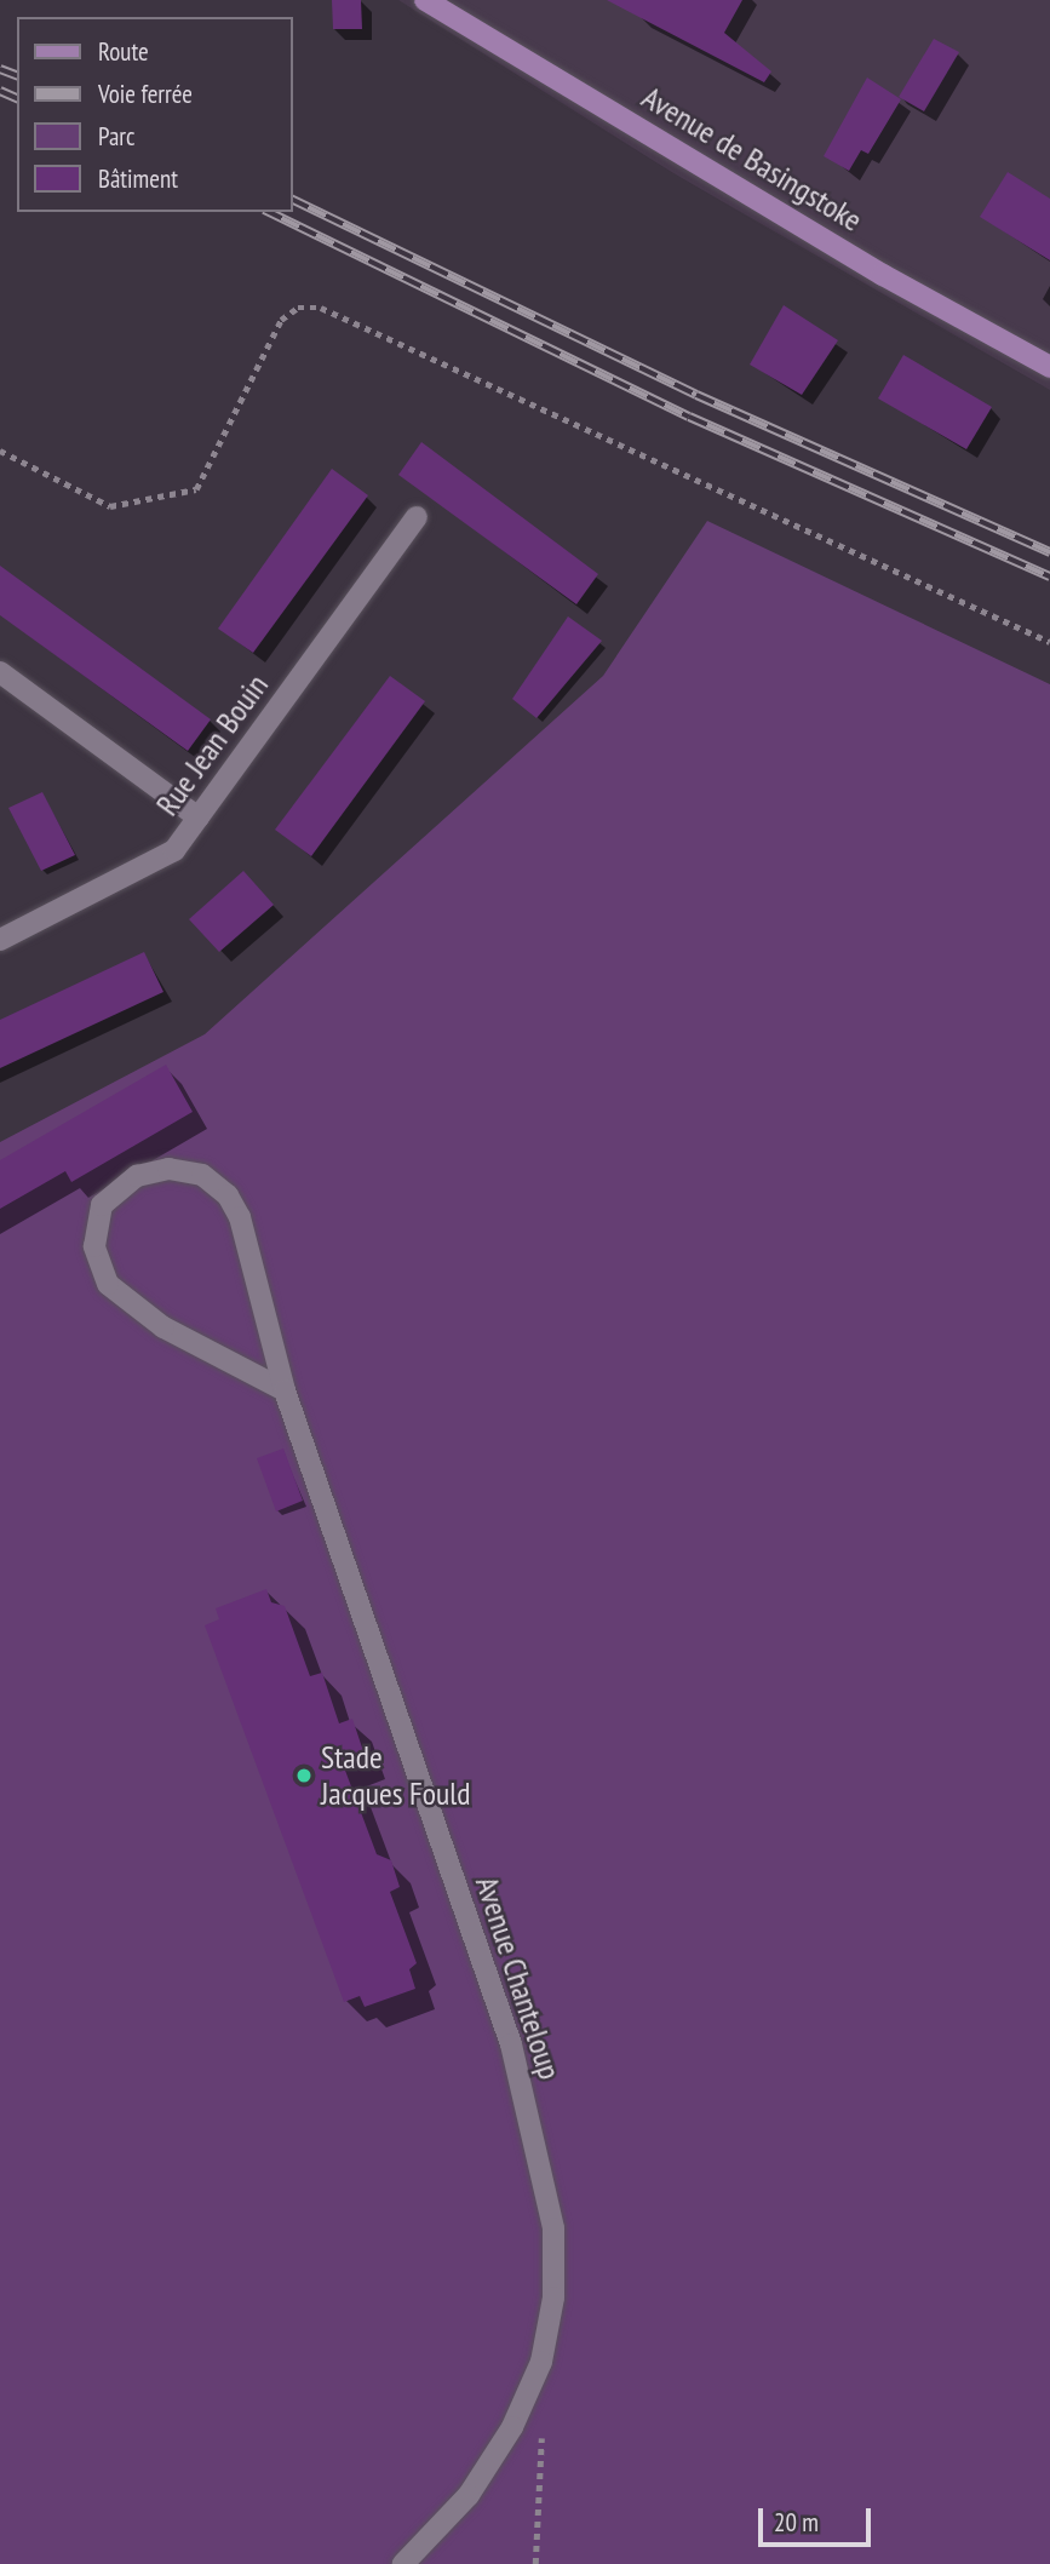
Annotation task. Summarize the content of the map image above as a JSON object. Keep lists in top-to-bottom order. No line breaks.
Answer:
{"streets":{"main road":["Avenue de Basingstoke"],"street":["Rue Jean Bouin","Avenue Chanteloup"]},"places":["Stade Jacques Fould"],"legend":["Route","Voie ferrée","Parc","Bâtiment"],"scale_bar":"20 m"}
